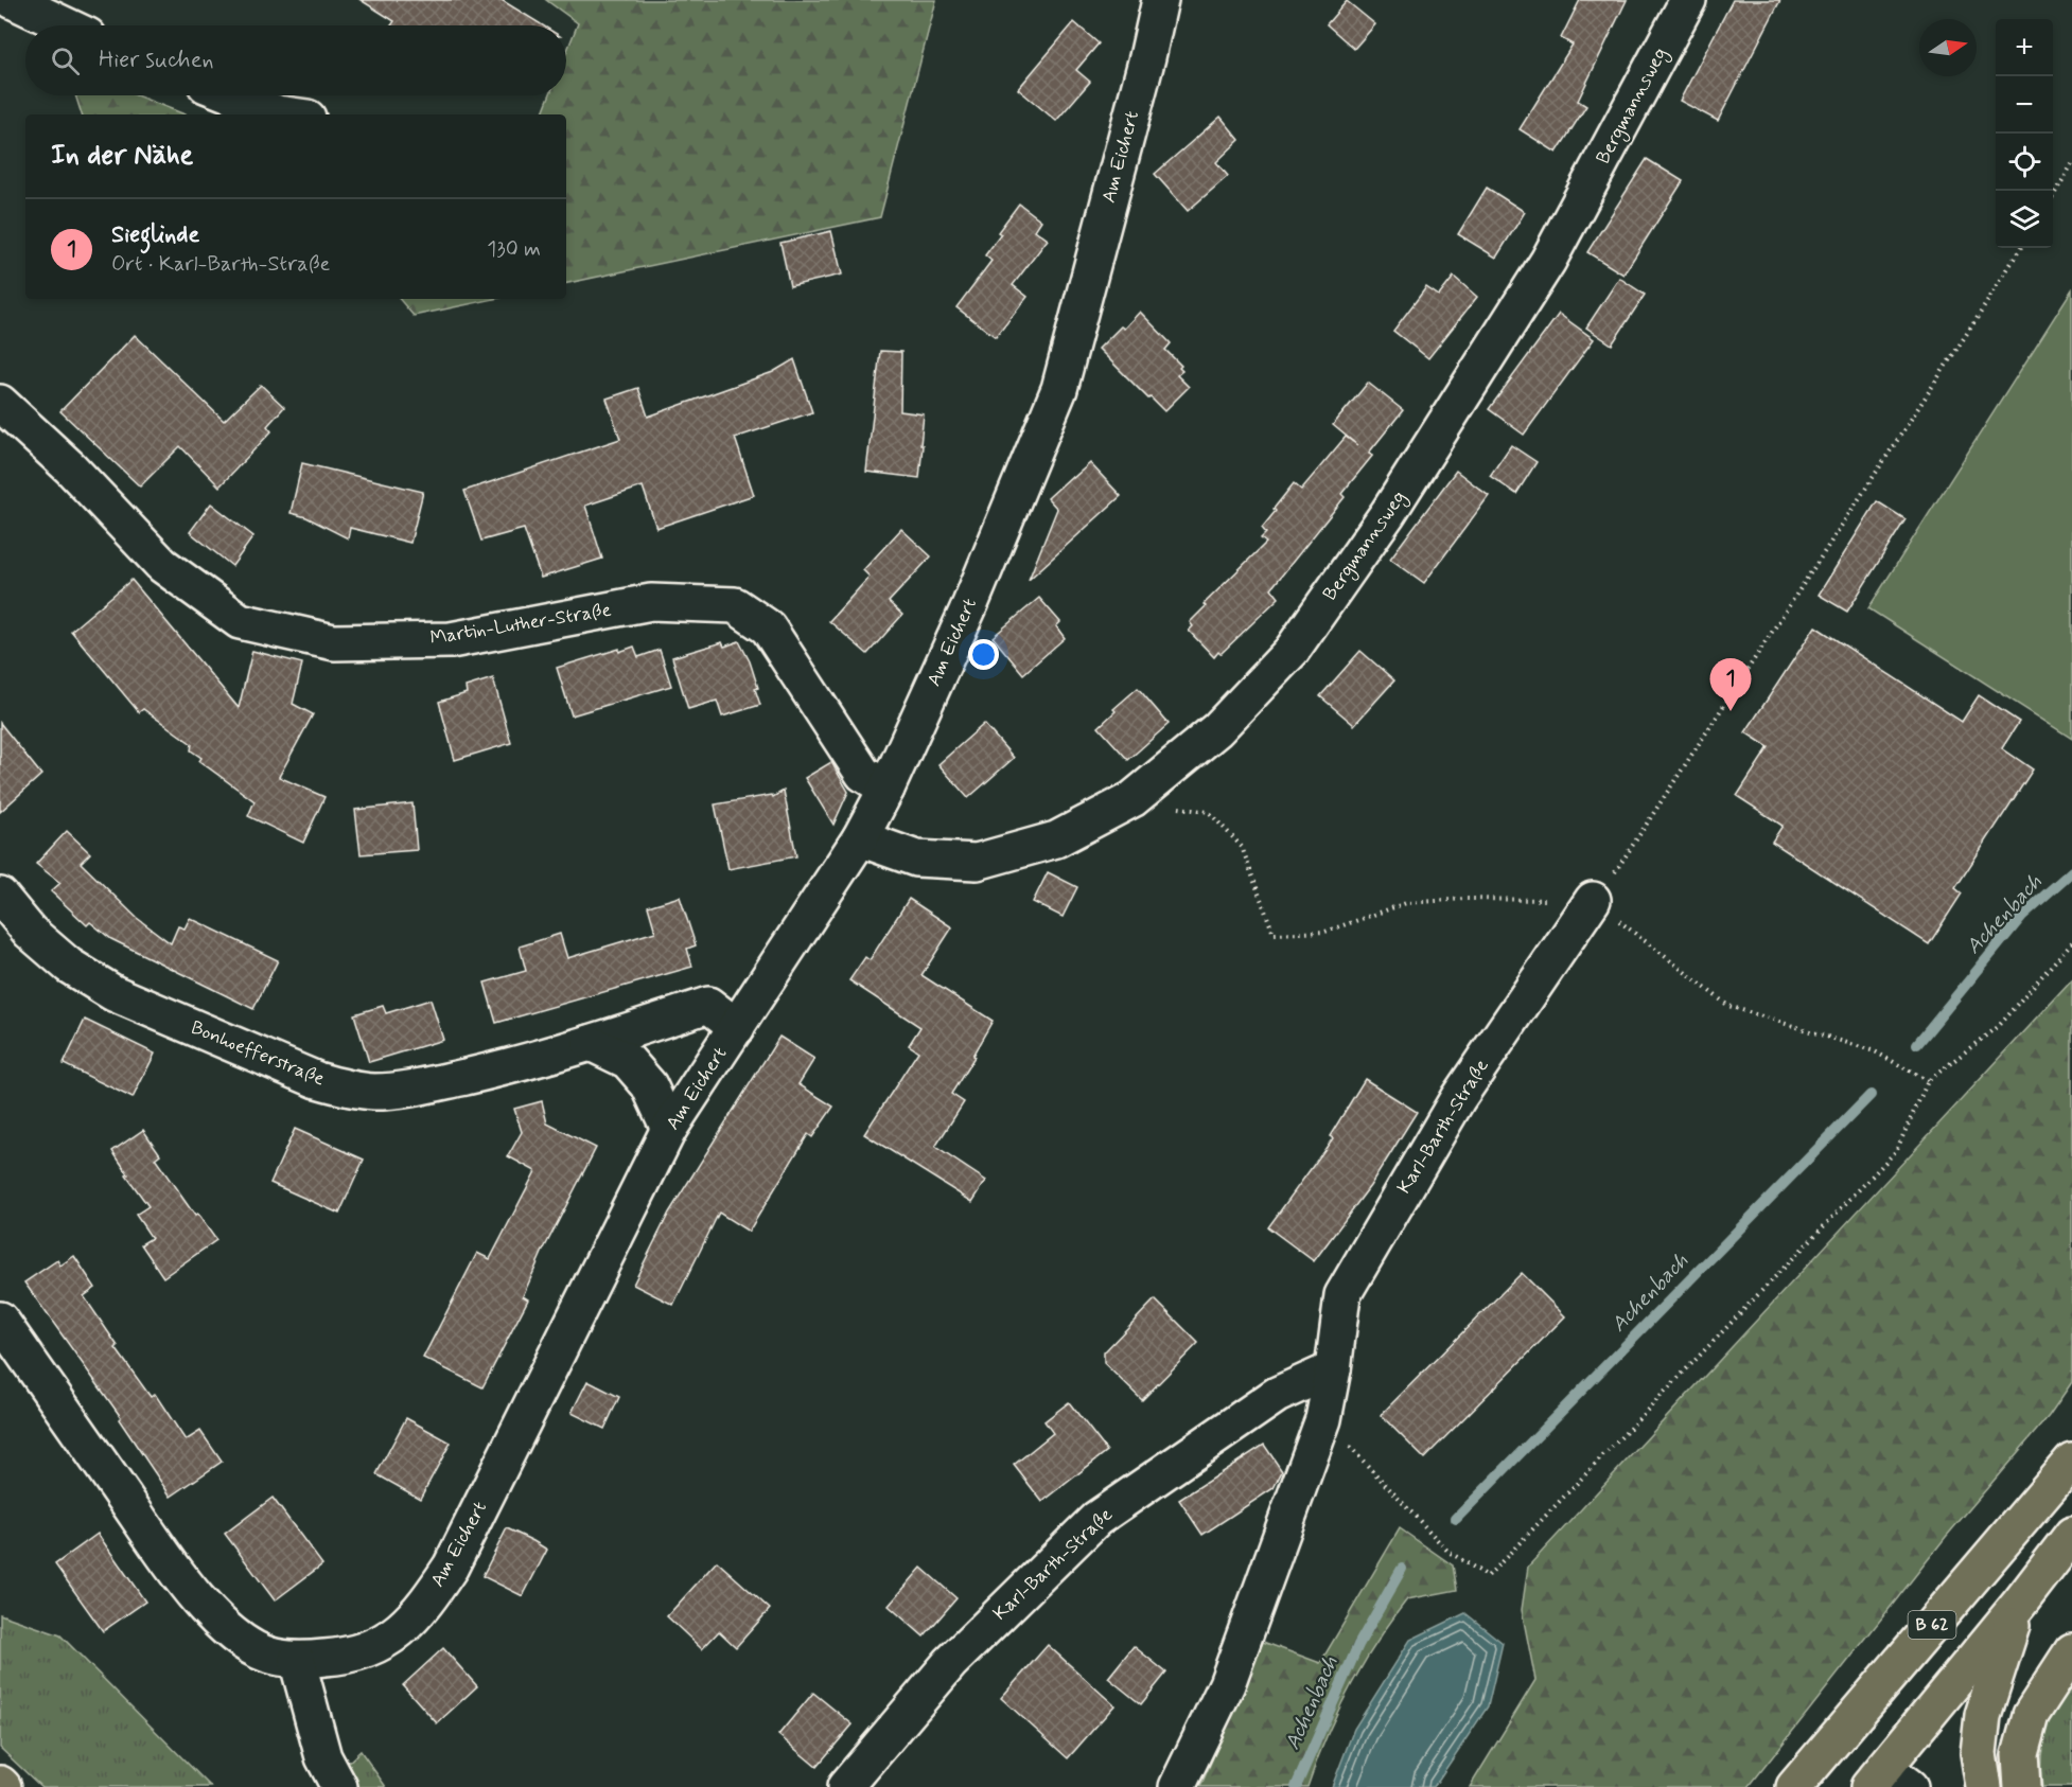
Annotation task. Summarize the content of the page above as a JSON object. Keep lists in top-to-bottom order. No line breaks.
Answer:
{"streets":{"main road":["B 62"],"street":["Bergmannsweg","Am Eichert","Martin-Luther-Straße","Bonhoefferstraße","Karl-Barth-Straße"]},"crossings":[["Bergmannsweg","Am Eichert"],["Am Eichert","Martin-Luther-Straße"],["Am Eichert","Bonhoefferstraße"]],"water":["Achenbach"],"north":"right","page":{"map_buttons":["+","−"],"search":"Hier suchen","heading":"In der Nähe","list":[{"mark":"1","name":"Sieglinde","note":"Ort · Karl-Barth-Straße","value":"130 m"}],"pins":"1"}}
